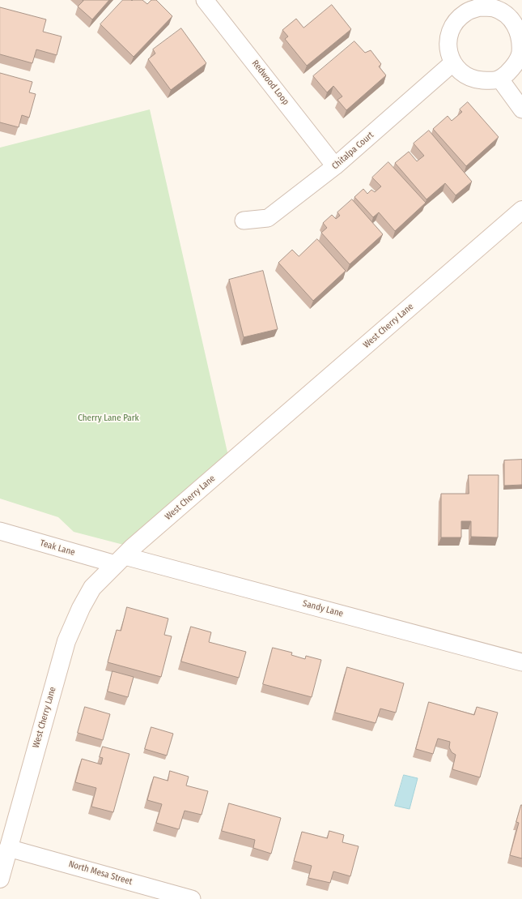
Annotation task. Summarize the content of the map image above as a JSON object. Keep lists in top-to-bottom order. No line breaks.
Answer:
{"streets":{"street":["Redwood Loop","Chitalpa Court","West Cherry Lane","Teak Lane","Sandy Lane","North Mesa Street"]},"crossings":[["Redwood Loop","Chitalpa Court"],["West Cherry Lane","Teak Lane"],["West Cherry Lane","Sandy Lane"],["West Cherry Lane","North Mesa Street"],["Teak Lane","Sandy Lane"]],"parks":["Cherry Lane Park"]}
